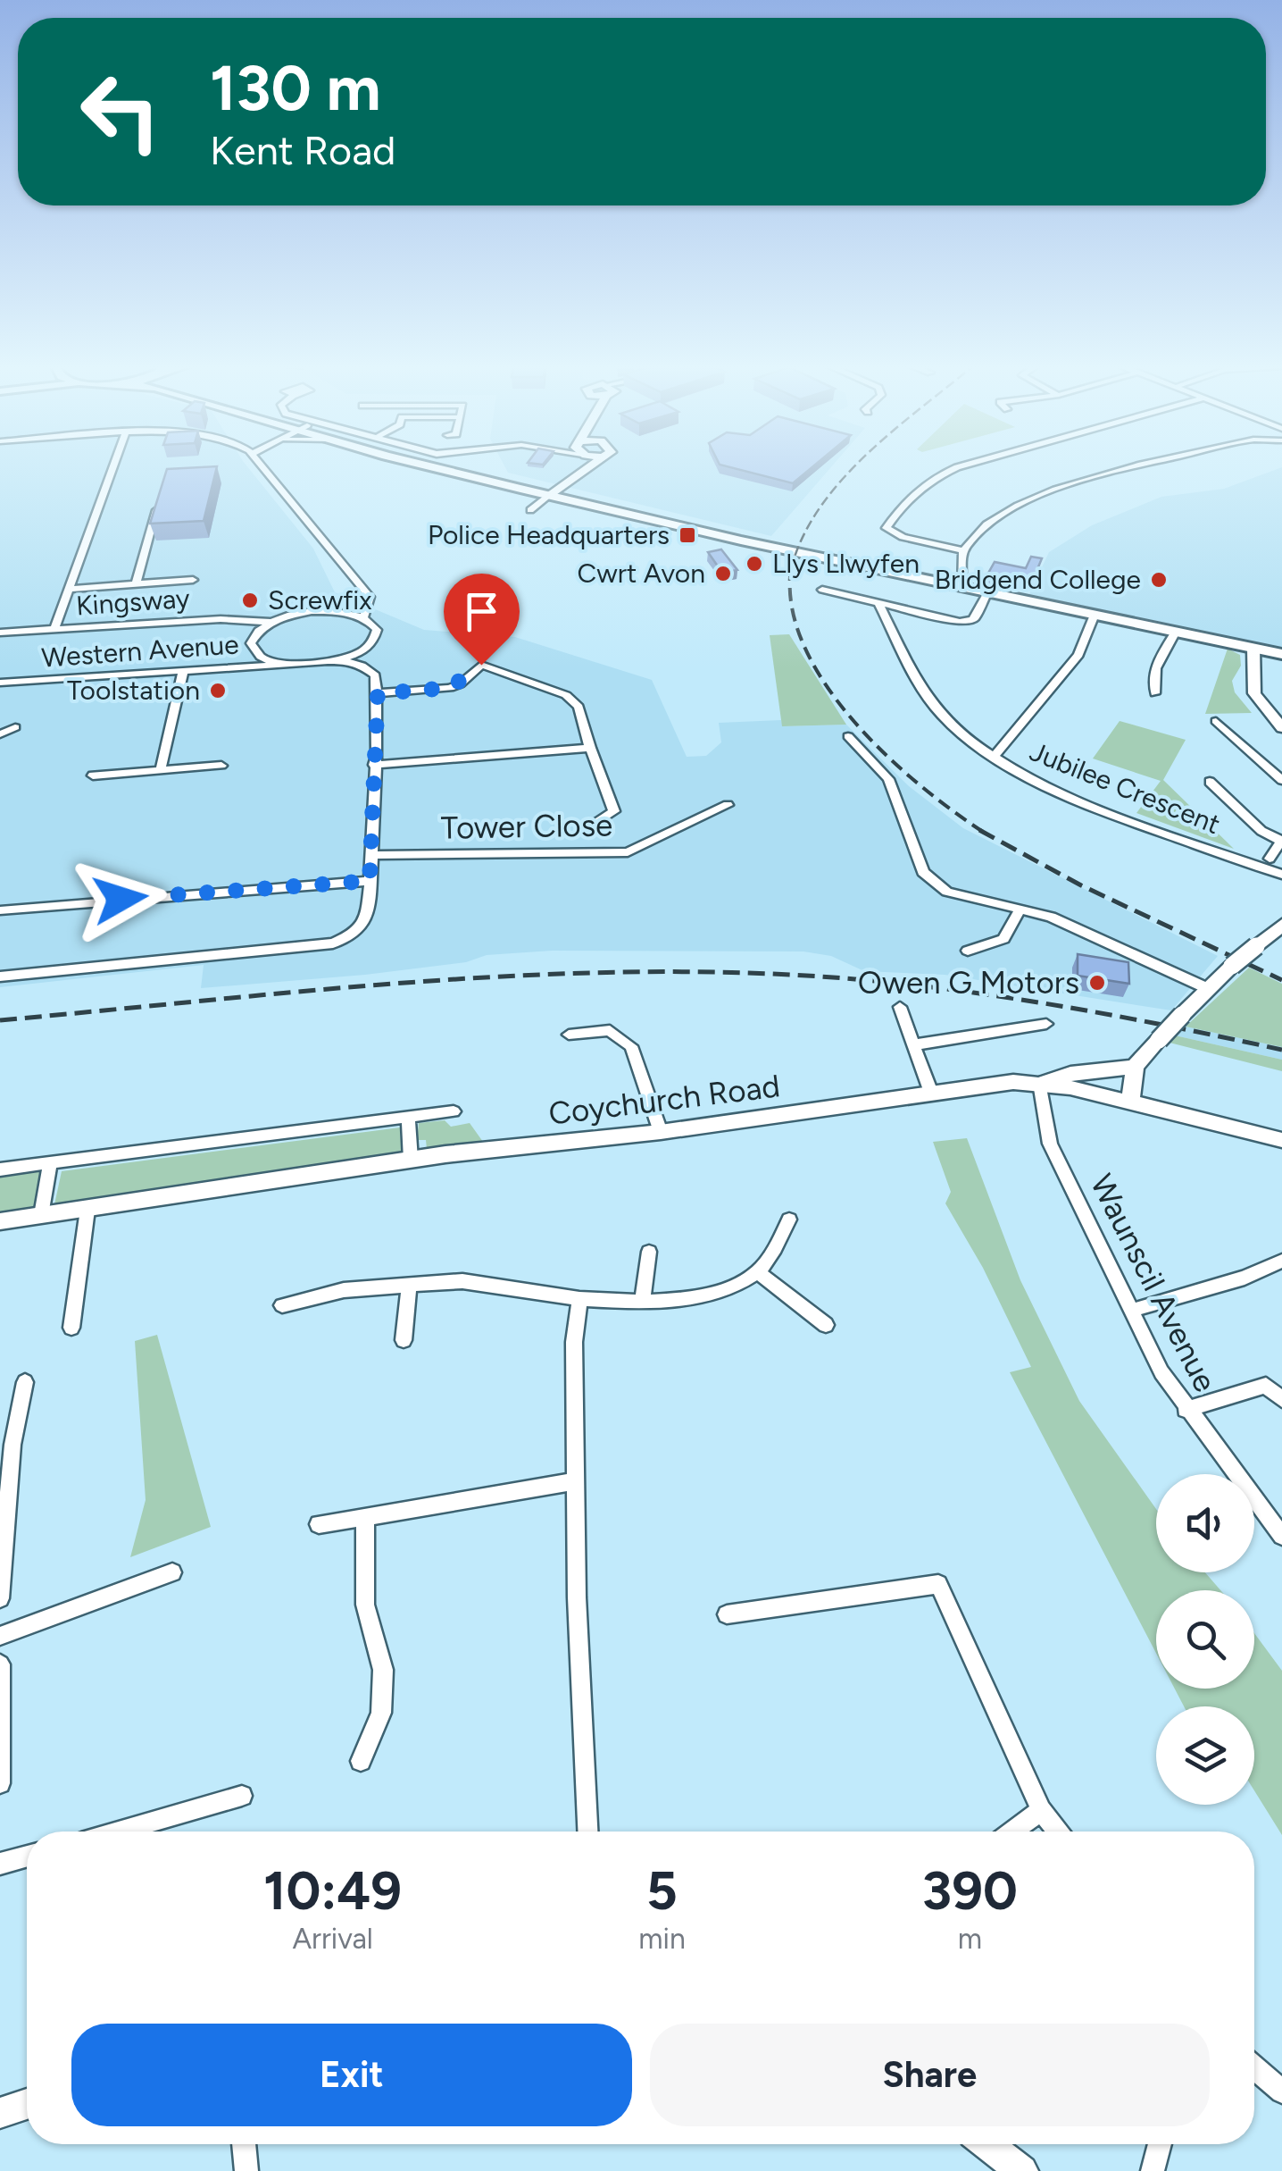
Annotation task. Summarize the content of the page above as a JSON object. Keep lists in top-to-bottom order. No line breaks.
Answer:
{"streets":{"street":["Kingsway","Western Avenue","Jubilee Crescent","Tower Close","Coychurch Road","Waunscil Avenue"]},"crossings":[["Coychurch Road","Waunscil Avenue"]],"places":{"transit":["Police Headquarters"],"other":["Llys Llwyfen","Cwrt Avon","Bridgend College","Screwfix","Toolstation","Owen G Motors"]},"page":{"turn":["130 m","Kent Road"],"eta":["10:49","Arrival","5","min","390","m"],"buttons":["Exit","Share"]}}
